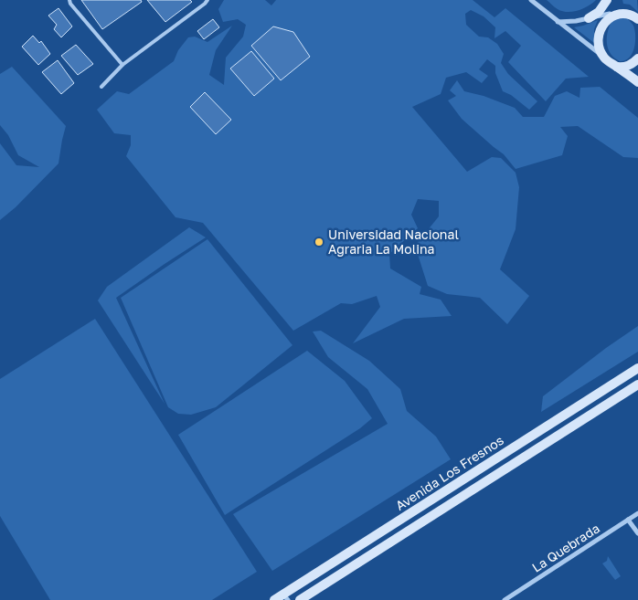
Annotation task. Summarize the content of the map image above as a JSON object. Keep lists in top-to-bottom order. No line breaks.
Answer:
{"streets":{"main road":["Avenida Los Fresnos"],"street":["La Quebrada"]},"places":["Universidad Nacional Agraria La Molina"]}
